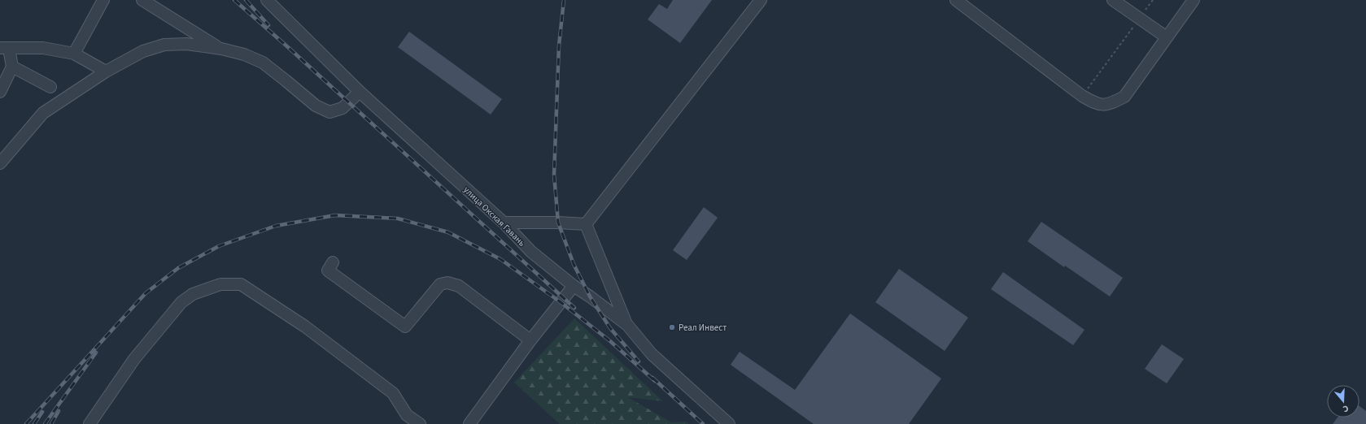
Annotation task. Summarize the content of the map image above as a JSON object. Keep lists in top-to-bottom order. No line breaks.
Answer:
{"streets":{"street":["улица Окская Гавань"]},"places":["Реал Инвест"],"north":"bottom"}
